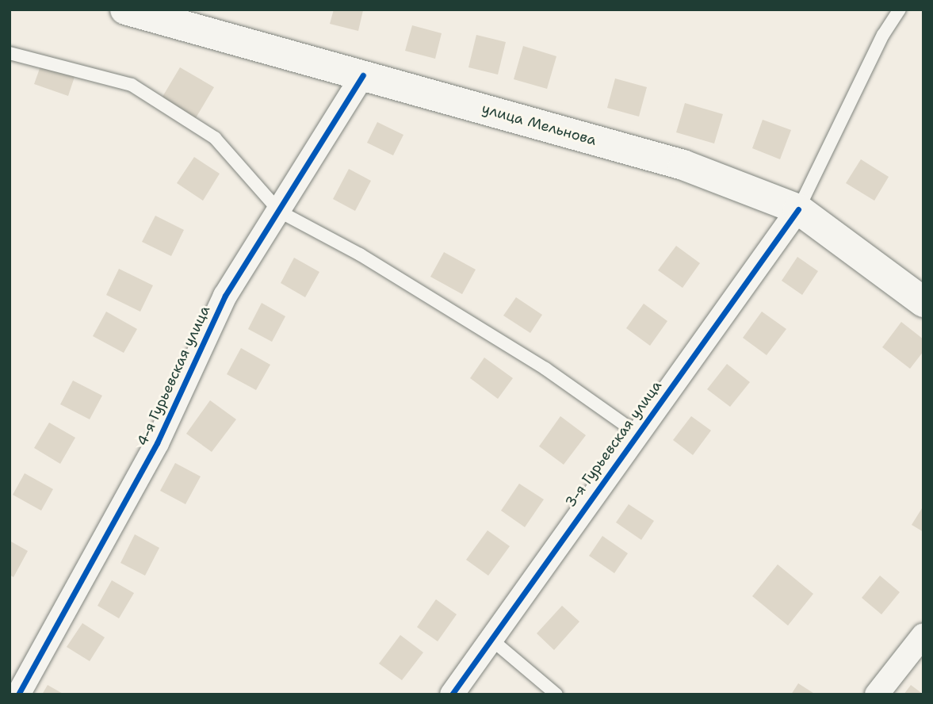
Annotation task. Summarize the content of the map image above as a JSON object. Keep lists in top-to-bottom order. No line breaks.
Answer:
{"streets":{"main road":["улица Мельнова"],"street":["4-я Гурьевская улица","3-я Гурьевская улица"]},"crossings":[["улица Мельнова","4-я Гурьевская улица"],["улица Мельнова","3-я Гурьевская улица"]]}
